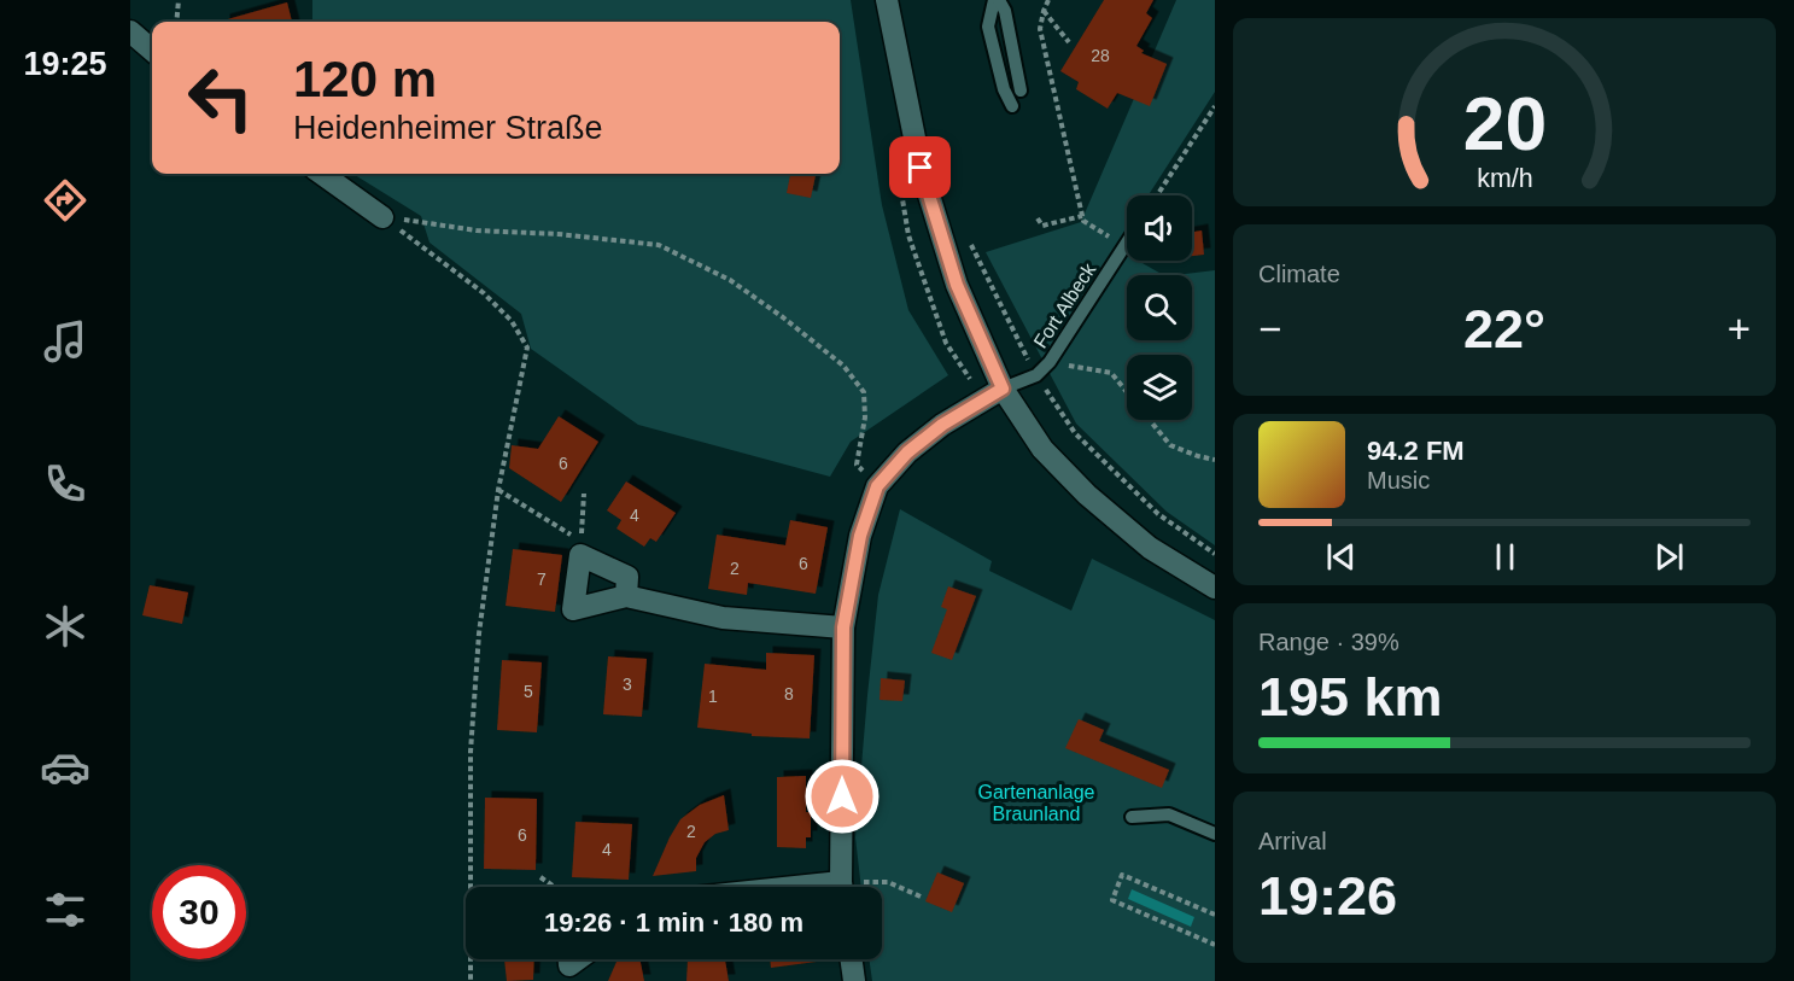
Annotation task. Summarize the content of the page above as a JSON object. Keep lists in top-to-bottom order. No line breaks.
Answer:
{"streets":{"lane":["Fort Albeck"]},"parks":["Gartenanlage Braunland"],"house_numbers":["28","6","4","6","2","7","3","5","8","1","2","6","4"],"page":{"tabs":"19:25","turn":["120 m","Heidenheimer Straße"],"tile":["Climate",["Range · 39%","195 km"],["Arrival","19:26"]],"heat":["−","22°","+"],"song":["94.2 FM","Music"],"limit":"30","trip":"19:26 · 1 min · 180 m","gauge":["20","km/h"]}}
